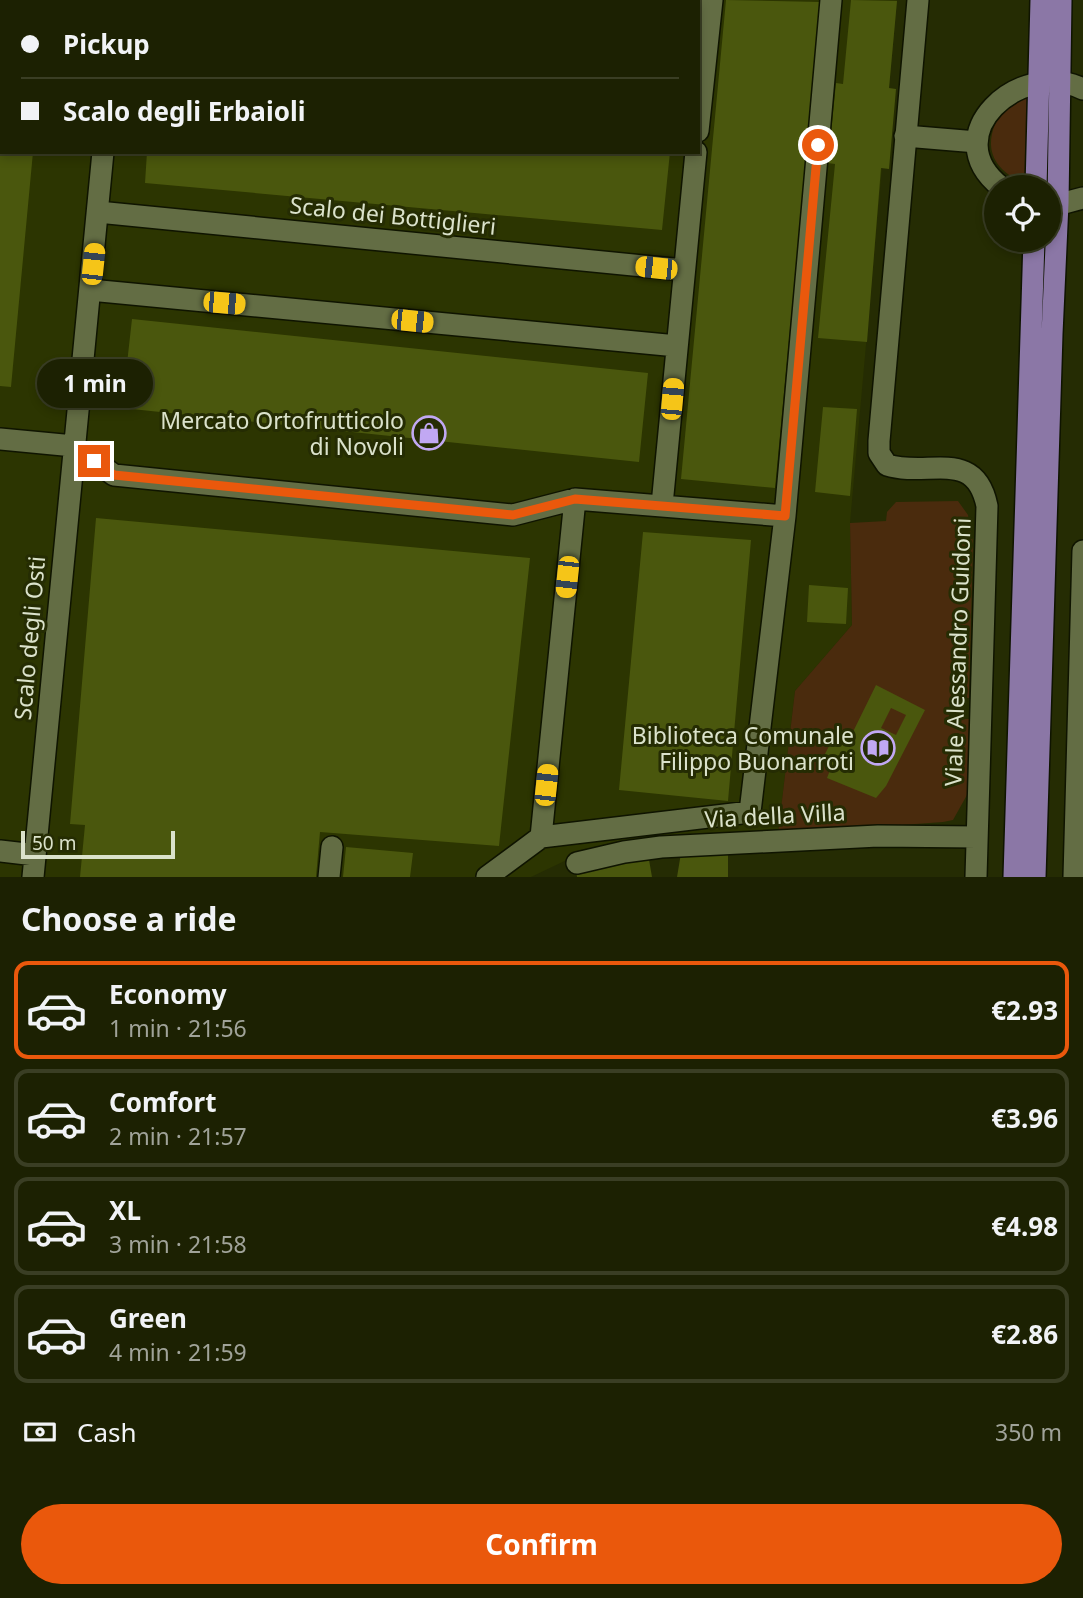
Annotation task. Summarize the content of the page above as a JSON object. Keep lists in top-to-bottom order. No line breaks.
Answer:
{"streets":{"street":["Scalo dei Bottiglieri","Scalo degli Osti","Viale Alessandro Guidoni","Via della Villa"]},"crossings":[["Scalo dei Bottiglieri","Scalo degli Osti"],["Viale Alessandro Guidoni","Via della Villa"]],"places":{"shop":["Mercato Ortofrutticolo di Novoli"],"library":["Biblioteca Comunale Filippo Buonarroti"]},"scale_bar":"50 m","page":{"banner":["Pickup","Scalo degli Erbaioli"],"bubble":"1 min","scale":"50 m","heading":"Choose a ride","list":[{"name":"Economy","note":"1 min · 21:56","value":"€2.93"},{"name":"Comfort","note":"2 min · 21:57","value":"€3.96"},{"name":"XL","note":"3 min · 21:58","value":"€4.98"},{"name":"Green","note":"4 min · 21:59","value":"€2.86"}],"pay":["Cash","350 m"],"buttons":"Confirm"}}
